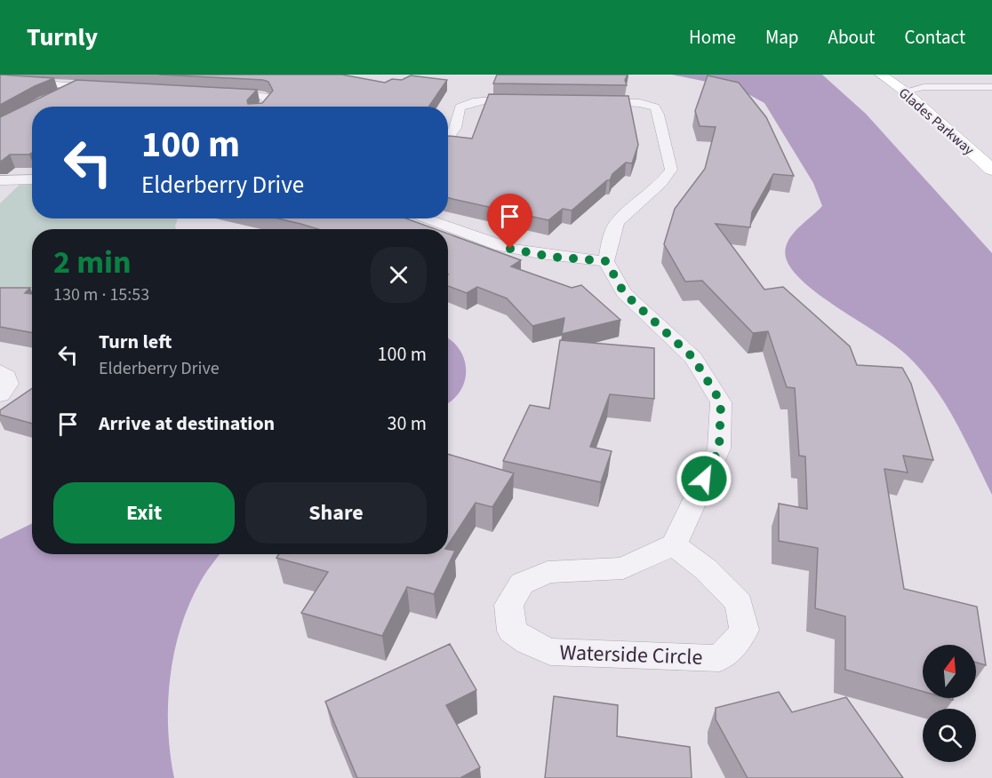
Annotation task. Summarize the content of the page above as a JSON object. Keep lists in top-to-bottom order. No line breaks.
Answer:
{"streets":{"main road":["Glades Parkway"],"street":["Waterside Circle"]},"north":"top","page":{"header":"Turnly","nav":["Home","Map","About","Contact"],"turn":["100 m","Elderberry Drive"],"heading":["2 min","130 m · 15:53"],"list":[{"name":"Turn left","note":"Elderberry Drive","value":"100 m"},{"name":"Arrive at destination","value":"30 m"}],"buttons":["Exit","Share"]}}
